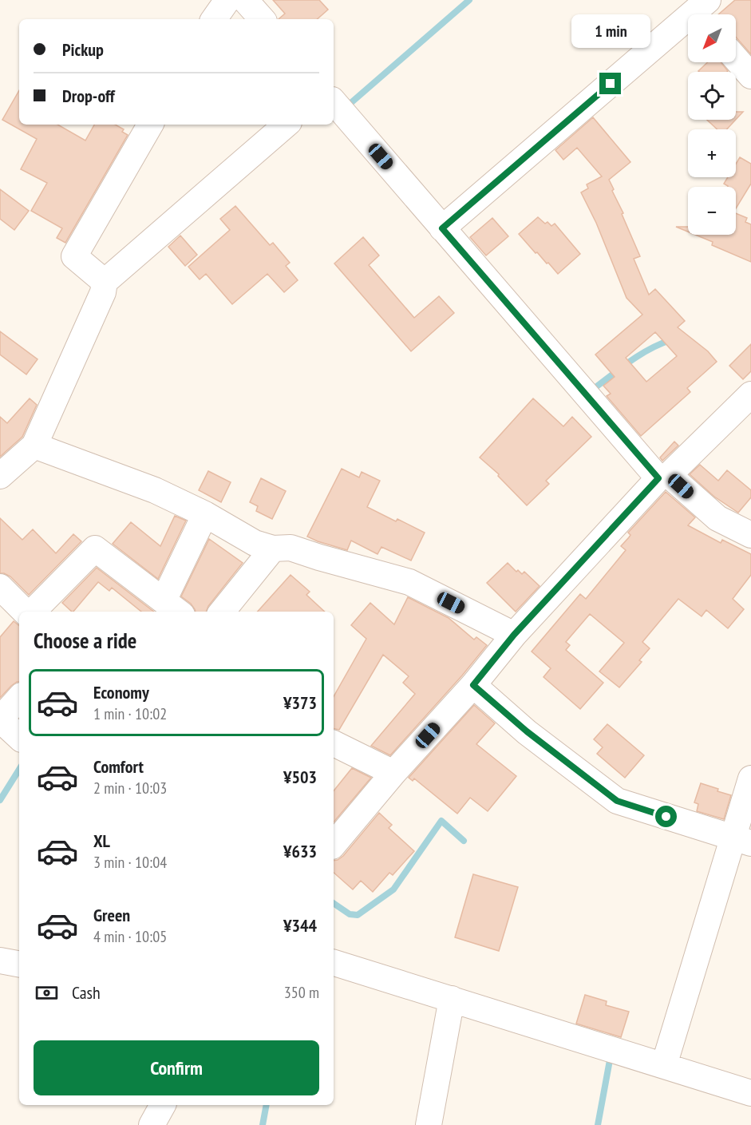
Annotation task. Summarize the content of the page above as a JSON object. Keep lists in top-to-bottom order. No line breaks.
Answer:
{"north":"bottom left","page":{"map_buttons":["+","−"],"bubble":"1 min","banner":["Pickup","Drop-off"],"heading":"Choose a ride","list":[{"name":"Economy","note":"1 min · 10:02","value":"¥373"},{"name":"Comfort","note":"2 min · 10:03","value":"¥503"},{"name":"XL","note":"3 min · 10:04","value":"¥633"},{"name":"Green","note":"4 min · 10:05","value":"¥344"}],"pay":["Cash","350 m"],"buttons":"Confirm"}}
